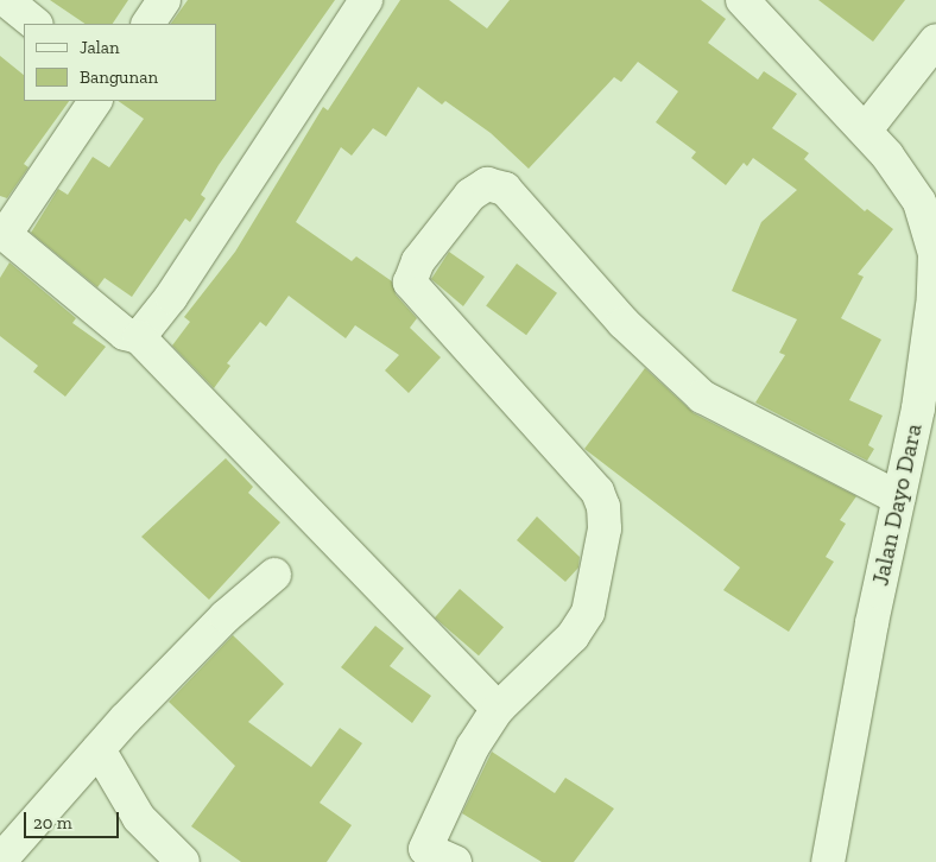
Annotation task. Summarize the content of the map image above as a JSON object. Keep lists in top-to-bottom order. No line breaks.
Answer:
{"streets":{"street":["Jalan Dayo Dara"]},"legend":["Jalan","Bangunan"],"scale_bar":"20 m"}
